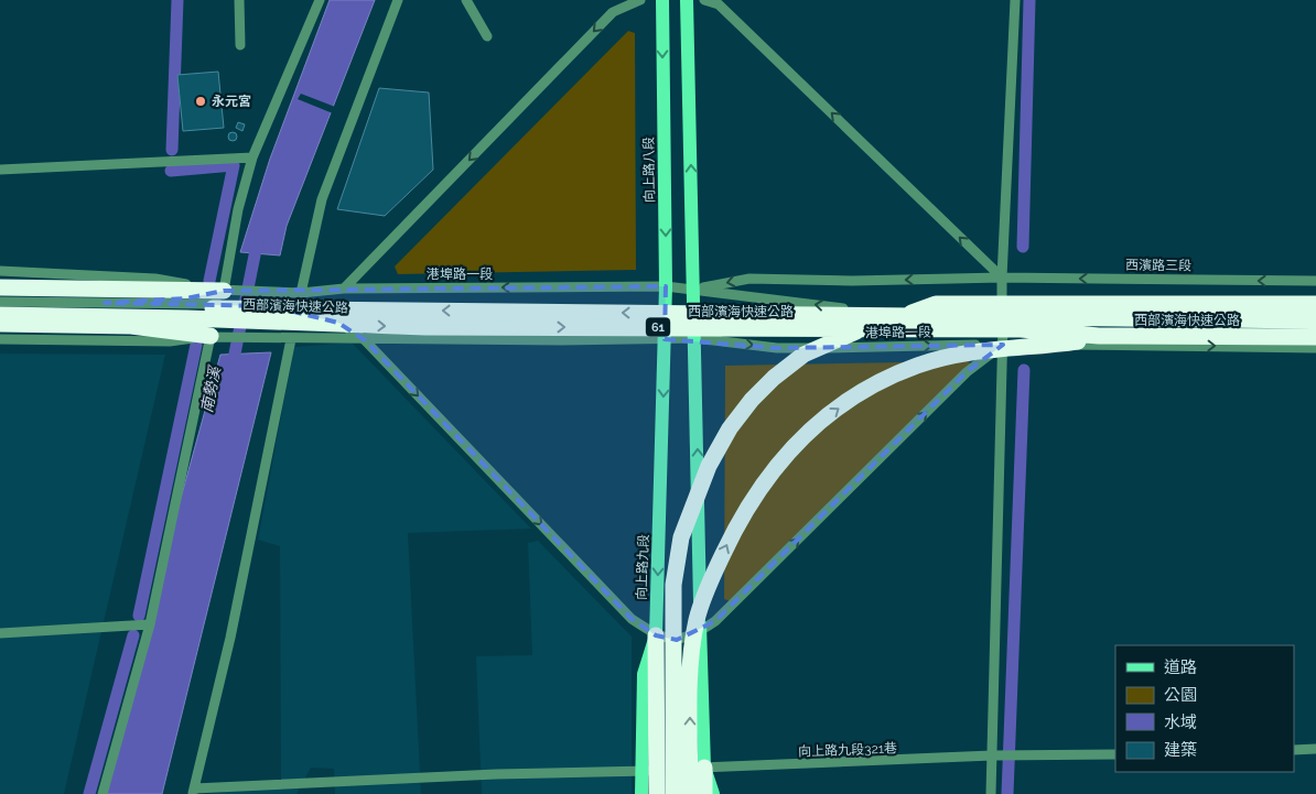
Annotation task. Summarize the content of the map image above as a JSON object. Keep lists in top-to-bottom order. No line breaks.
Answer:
{"streets":{"highway":["西部濱海快速公路","61"],"main road":["向上路八段","向上路九段"],"street":["西濱路三段","港埠路一段","向上路九段321巷"]},"crossings":[["向上路八段","港埠路一段"],["向上路八段","向上路九段"],["西濱路三段","港埠路一段"],["港埠路一段","西部濱海快速公路"],["港埠路一段","向上路九段"]],"water":["南勢溪"],"places":["永元宮"],"legend":["道路","公園","水域","建築"]}
